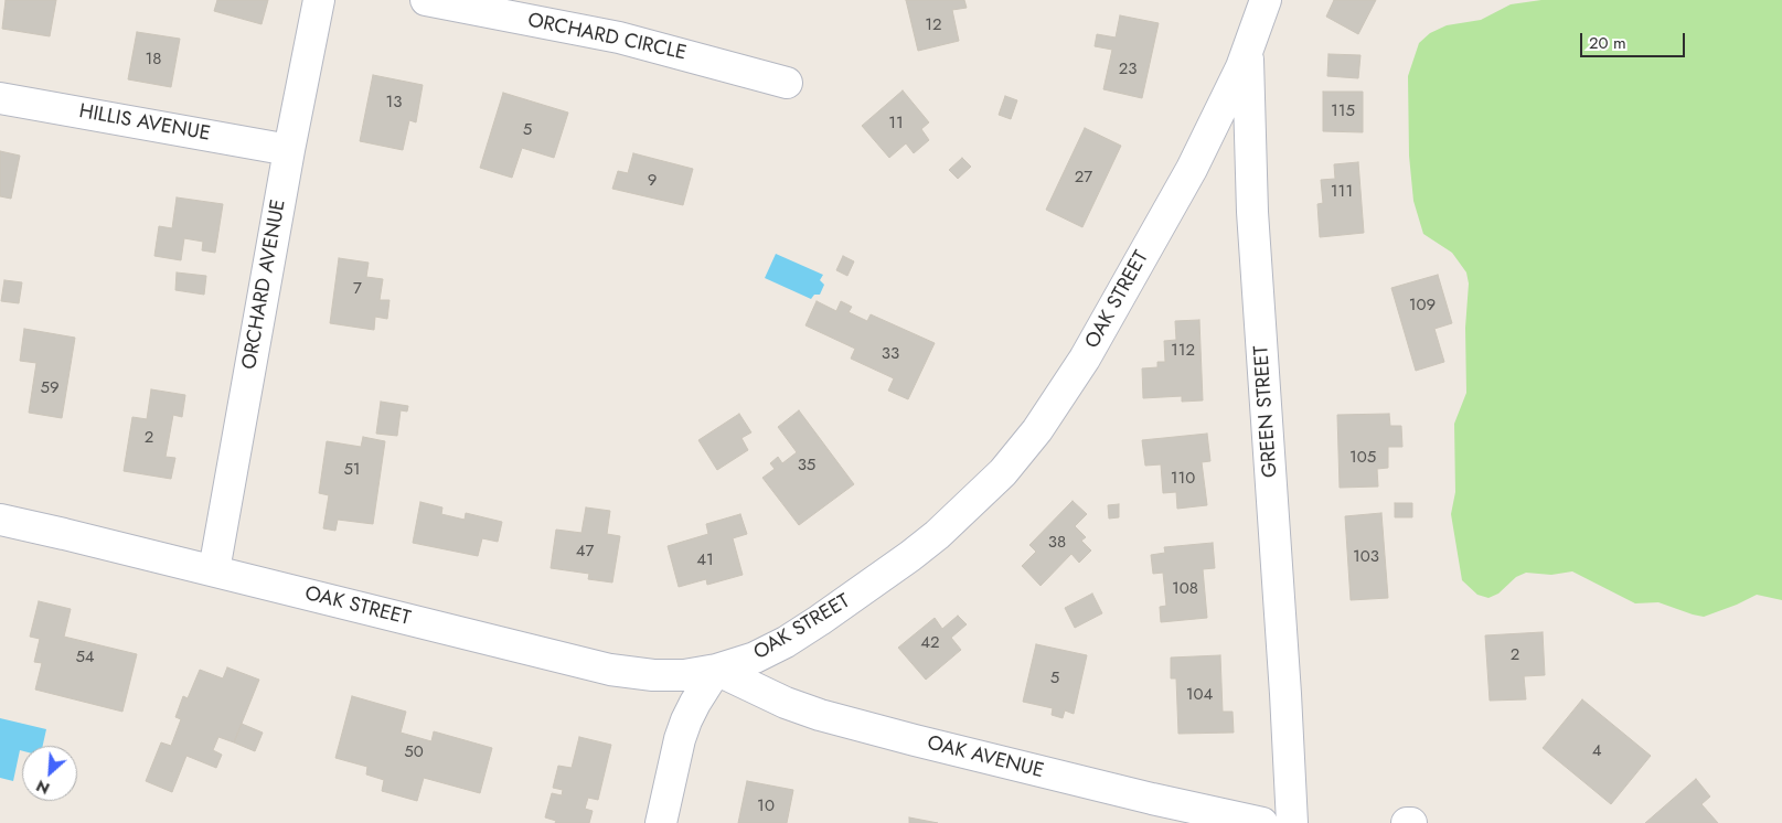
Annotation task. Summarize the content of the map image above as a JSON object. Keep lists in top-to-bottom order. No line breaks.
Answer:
{"streets":{"street":["ORCHARD CIRCLE","HILLIS AVENUE","ORCHARD AVENUE","OAK STREET","GREEN STREET","OAK AVENUE"]},"crossings":[["HILLIS AVENUE","ORCHARD AVENUE"],["ORCHARD AVENUE","OAK STREET"],["OAK STREET","GREEN STREET"],["OAK STREET","OAK AVENUE"]],"house_numbers":["12","18","23","13","115","11","5","27","9","111","7","109","112","33","59","2","105","35","51","110","38","47","103","41","108","42","2","54","5","104","4","50","10"],"scale_bar":"20 m","north":"bottom left"}
